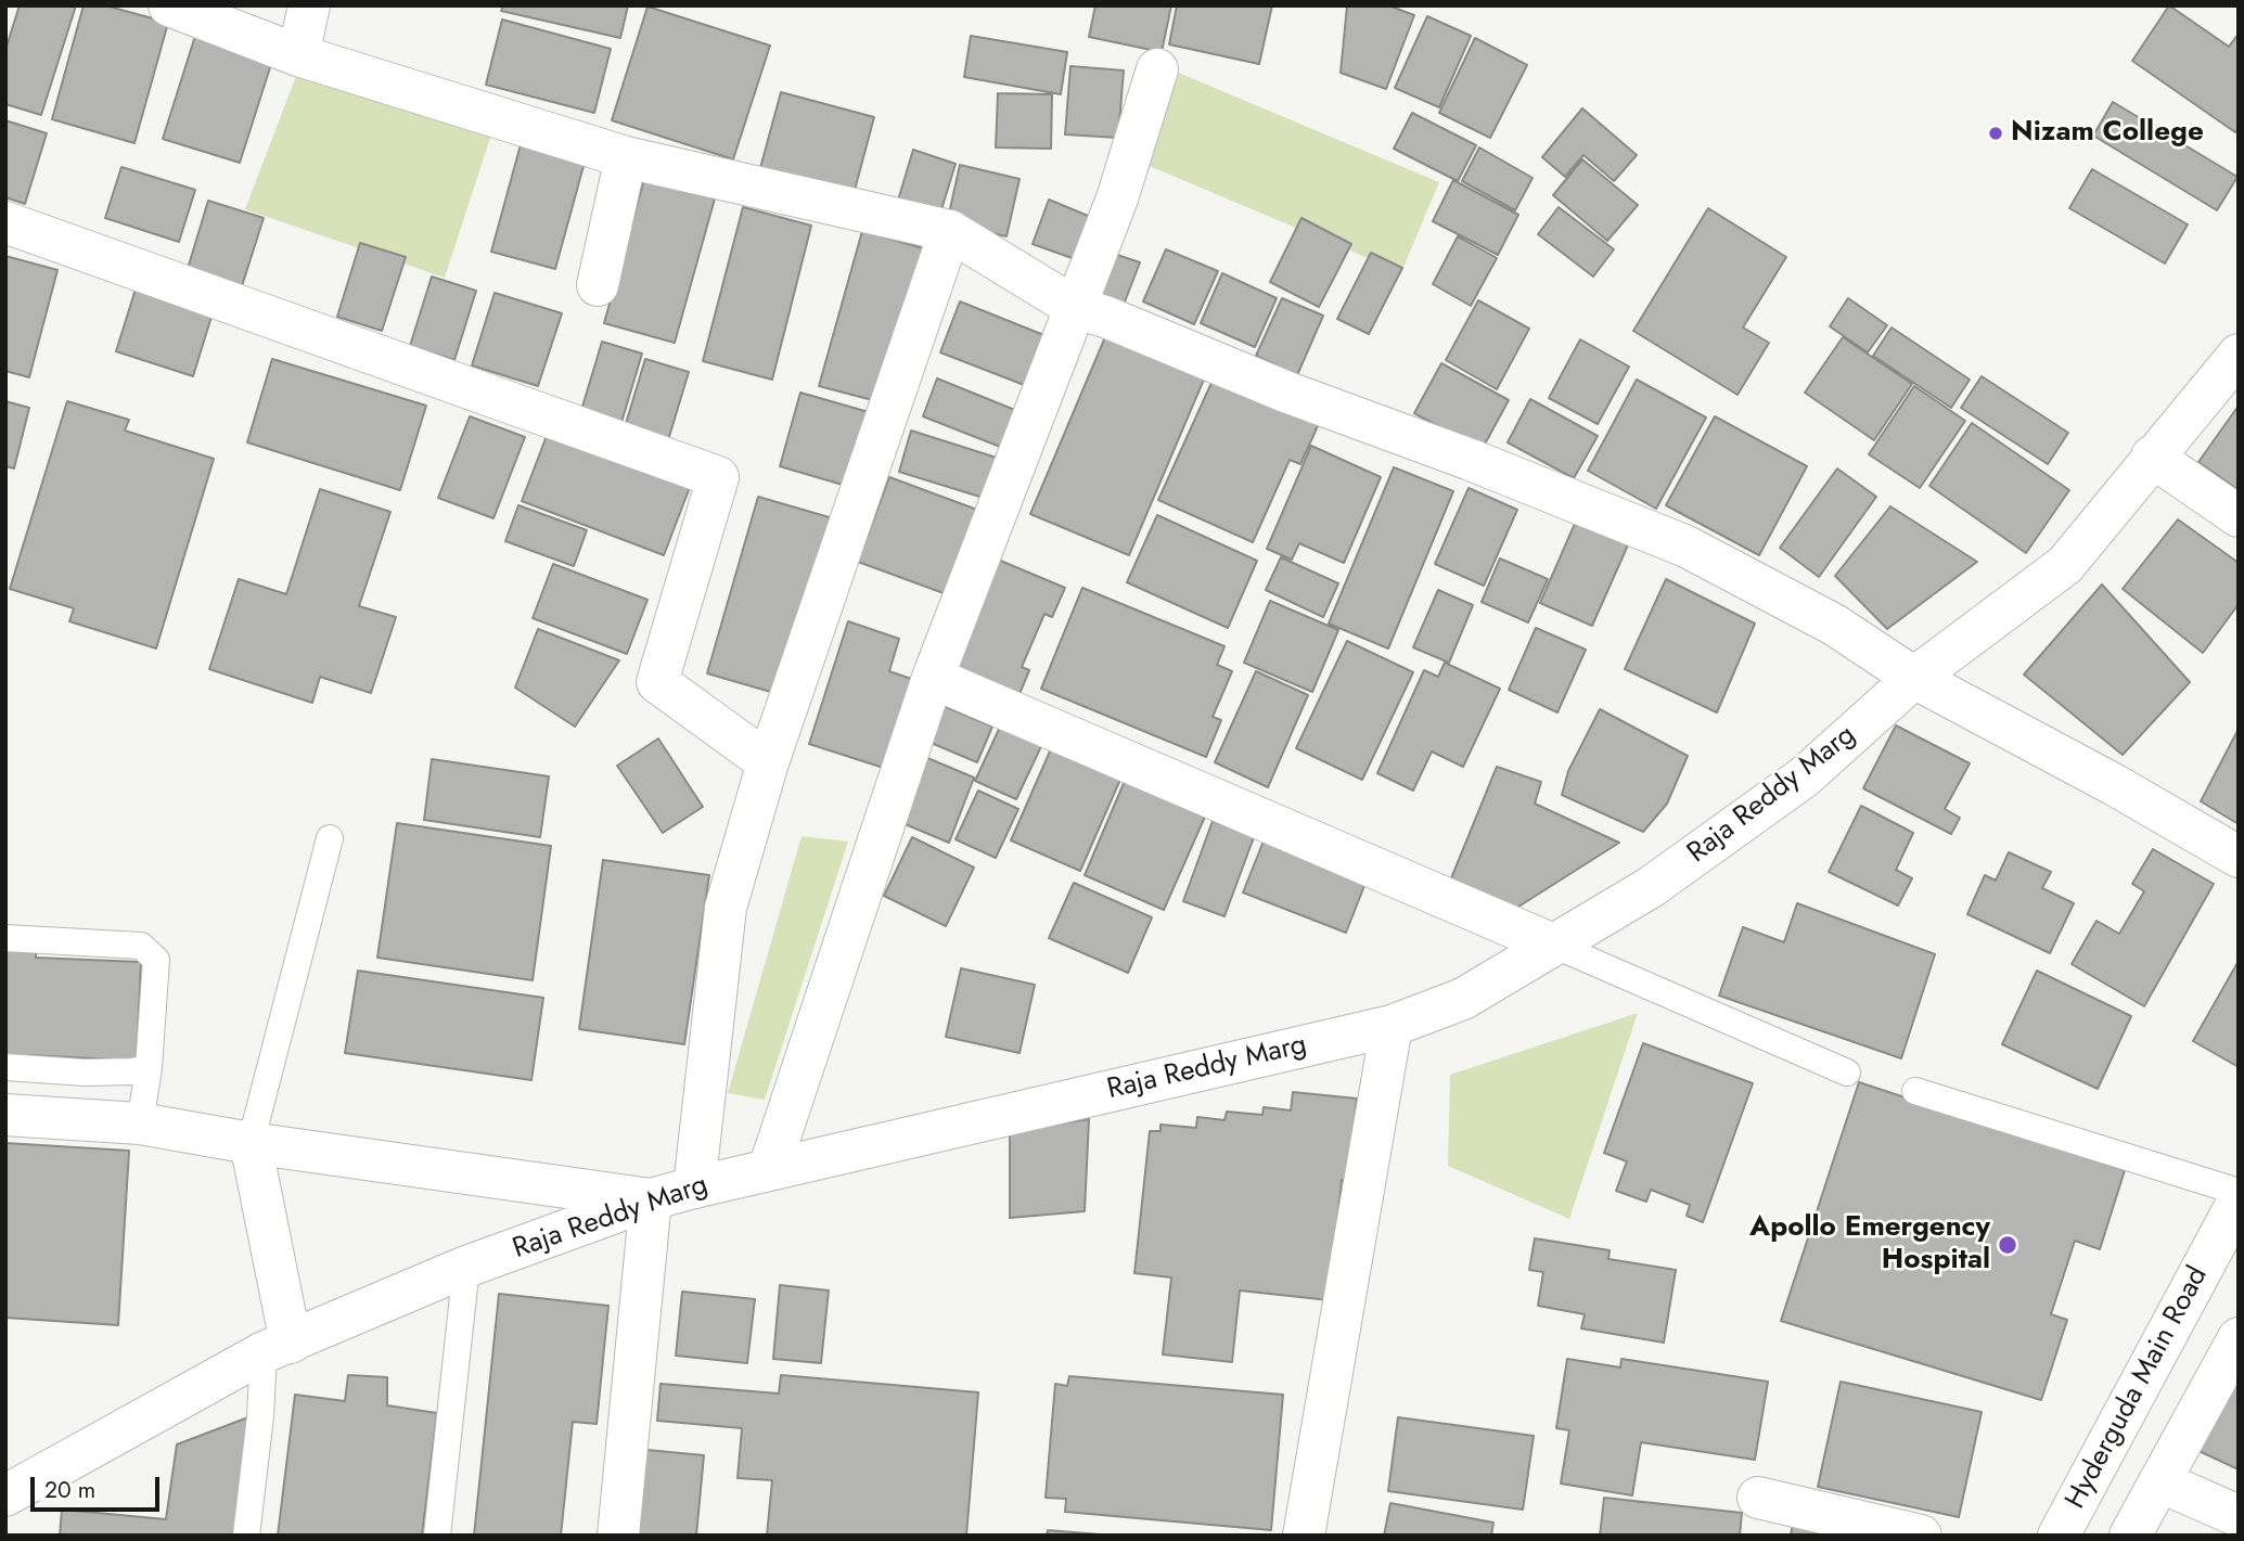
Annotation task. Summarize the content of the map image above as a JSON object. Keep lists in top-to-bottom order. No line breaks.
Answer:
{"streets":{"street":["Raja Reddy Marg","Hyderguda Main Road"]},"places":["Nizam College","Apollo Emergency Hospital"],"scale_bar":"20 m"}
